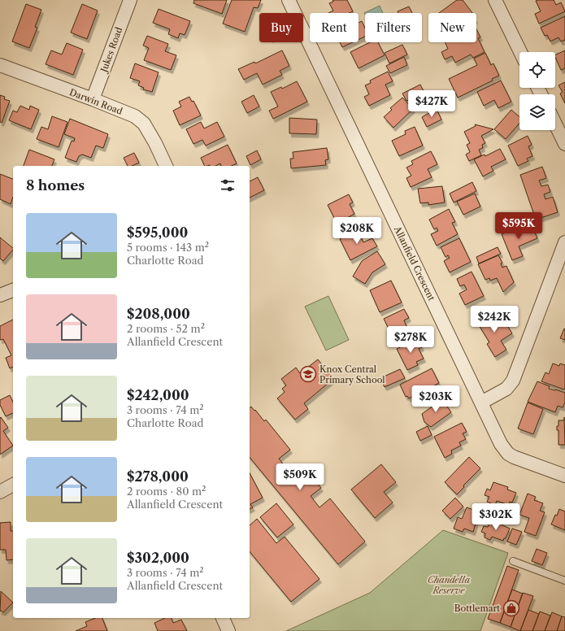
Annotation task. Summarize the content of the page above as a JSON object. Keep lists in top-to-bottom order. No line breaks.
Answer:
{"streets":{"street":["Jukes Road","Darwin Road","Allanfield Crescent"]},"crossings":[["Jukes Road","Darwin Road"]],"parks":["Chandella Reserve"],"places":{"school or university":["Knox Central Primary School"],"shop":["Bottlemart"]},"page":{"chip":["Buy","Rent","Filters","New"],"price":["$427K","$595K","$208K","$242K","$278K","$203K","$509K","$302K"],"heading":"8 homes","list":[{"name":"$595,000","note":"5 rooms · 143 m² · Charlotte Road"},{"name":"$208,000","note":"2 rooms · 52 m² · Allanfield Crescent"},{"name":"$242,000","note":"3 rooms · 74 m² · Charlotte Road"},{"name":"$278,000","note":"2 rooms · 80 m² · Allanfield Crescent"},{"name":"$302,000","note":"3 rooms · 74 m² · Allanfield Crescent"}]}}
